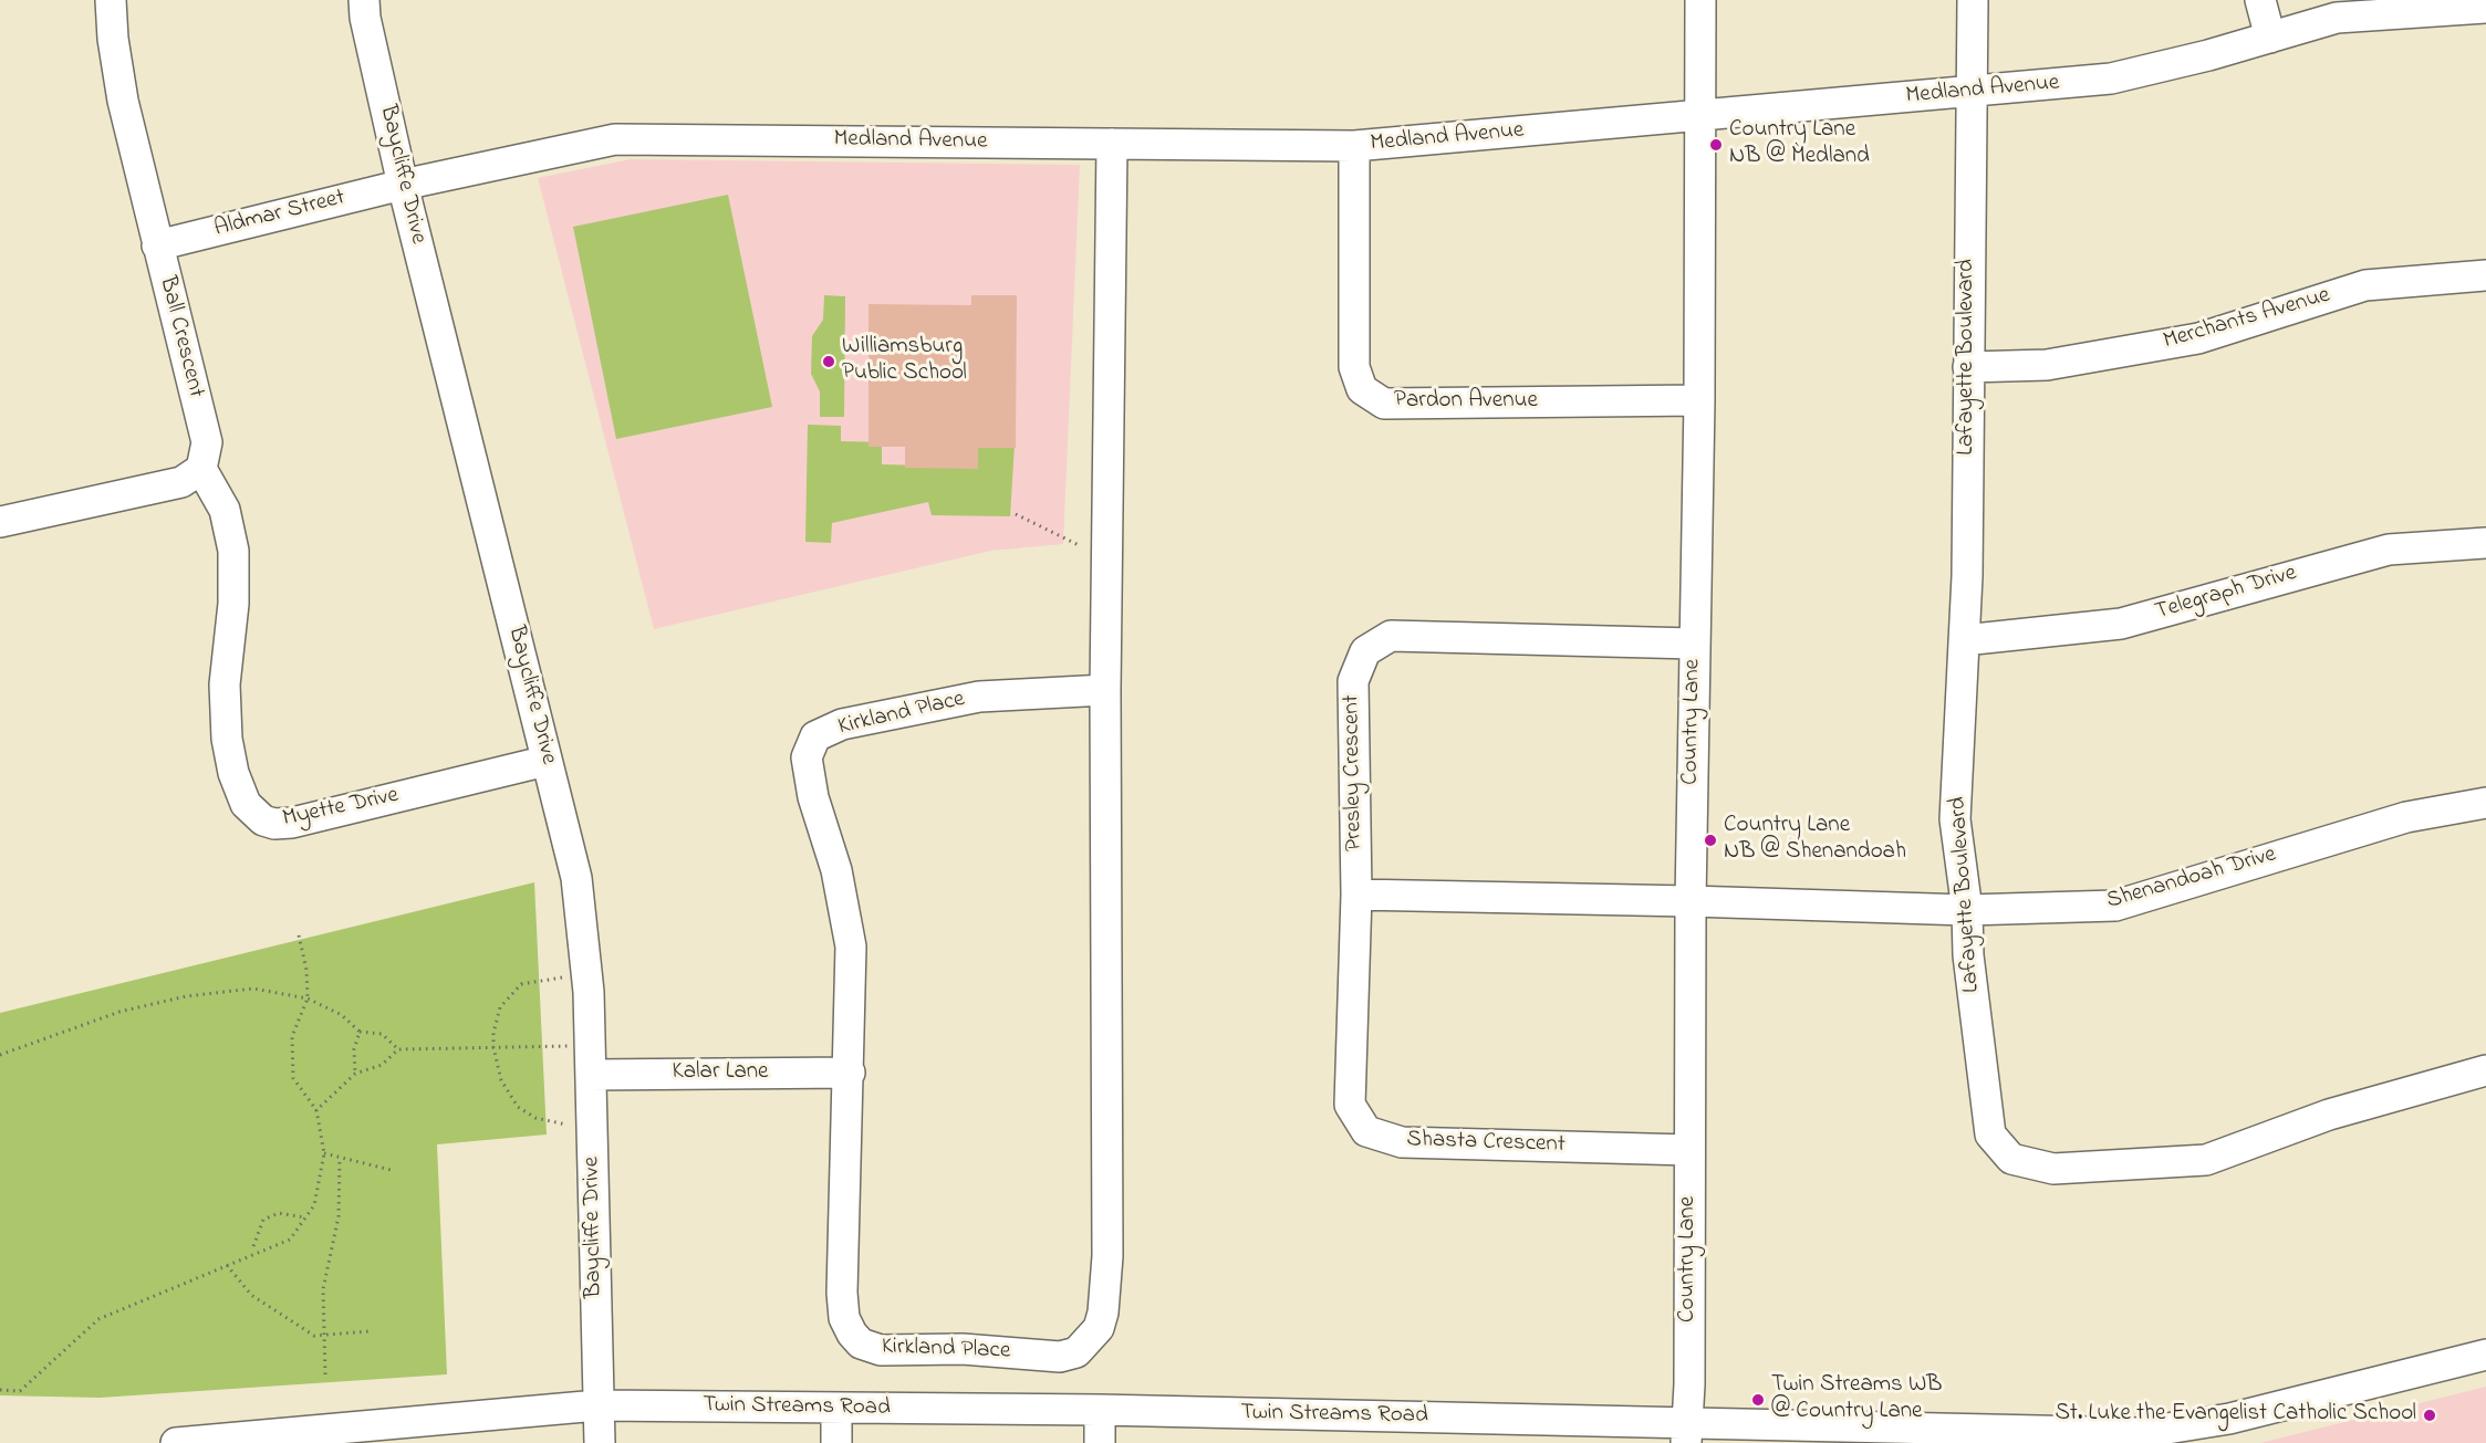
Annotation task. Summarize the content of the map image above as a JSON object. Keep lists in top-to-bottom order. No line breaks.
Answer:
{"streets":{"street":["Medland Avenue","Baycliffe Drive","Aldmar Street","Merchants Avenue","Ball Crescent","Lafayette Boulevard","Pardon Avenue","Telegraph Drive","Kirkland Place","Country Lane","Presley Crescent","Myette Drive","Shenandoah Drive","Kalar Lane","Shasta Crescent","Twin Streams Road"]},"crossings":[["Medland Avenue","Baycliffe Drive"],["Medland Avenue","Aldmar Street"],["Medland Avenue","Lafayette Boulevard"],["Medland Avenue","Pardon Avenue"],["Medland Avenue","Kirkland Place"],["Medland Avenue","Country Lane"],["Baycliffe Drive","Aldmar Street"],["Baycliffe Drive","Myette Drive"],["Baycliffe Drive","Kalar Lane"],["Baycliffe Drive","Twin Streams Road"],["Aldmar Street","Ball Crescent"],["Merchants Avenue","Lafayette Boulevard"],["Ball Crescent","Myette Drive"],["Lafayette Boulevard","Telegraph Drive"],["Lafayette Boulevard","Shenandoah Drive"],["Pardon Avenue","Country Lane"],["Kirkland Place","Kalar Lane"],["Country Lane","Presley Crescent"],["Country Lane","Shenandoah Drive"],["Country Lane","Shasta Crescent"],["Country Lane","Twin Streams Road"],["Presley Crescent","Shasta Crescent"]],"places":["Country Lane NB @ Medland","Williamsburg Public School","Country Lane NB @ Shenandoah","Twin Streams WB @ Country Lane","St. Luke the Evangelist Catholic School"]}
